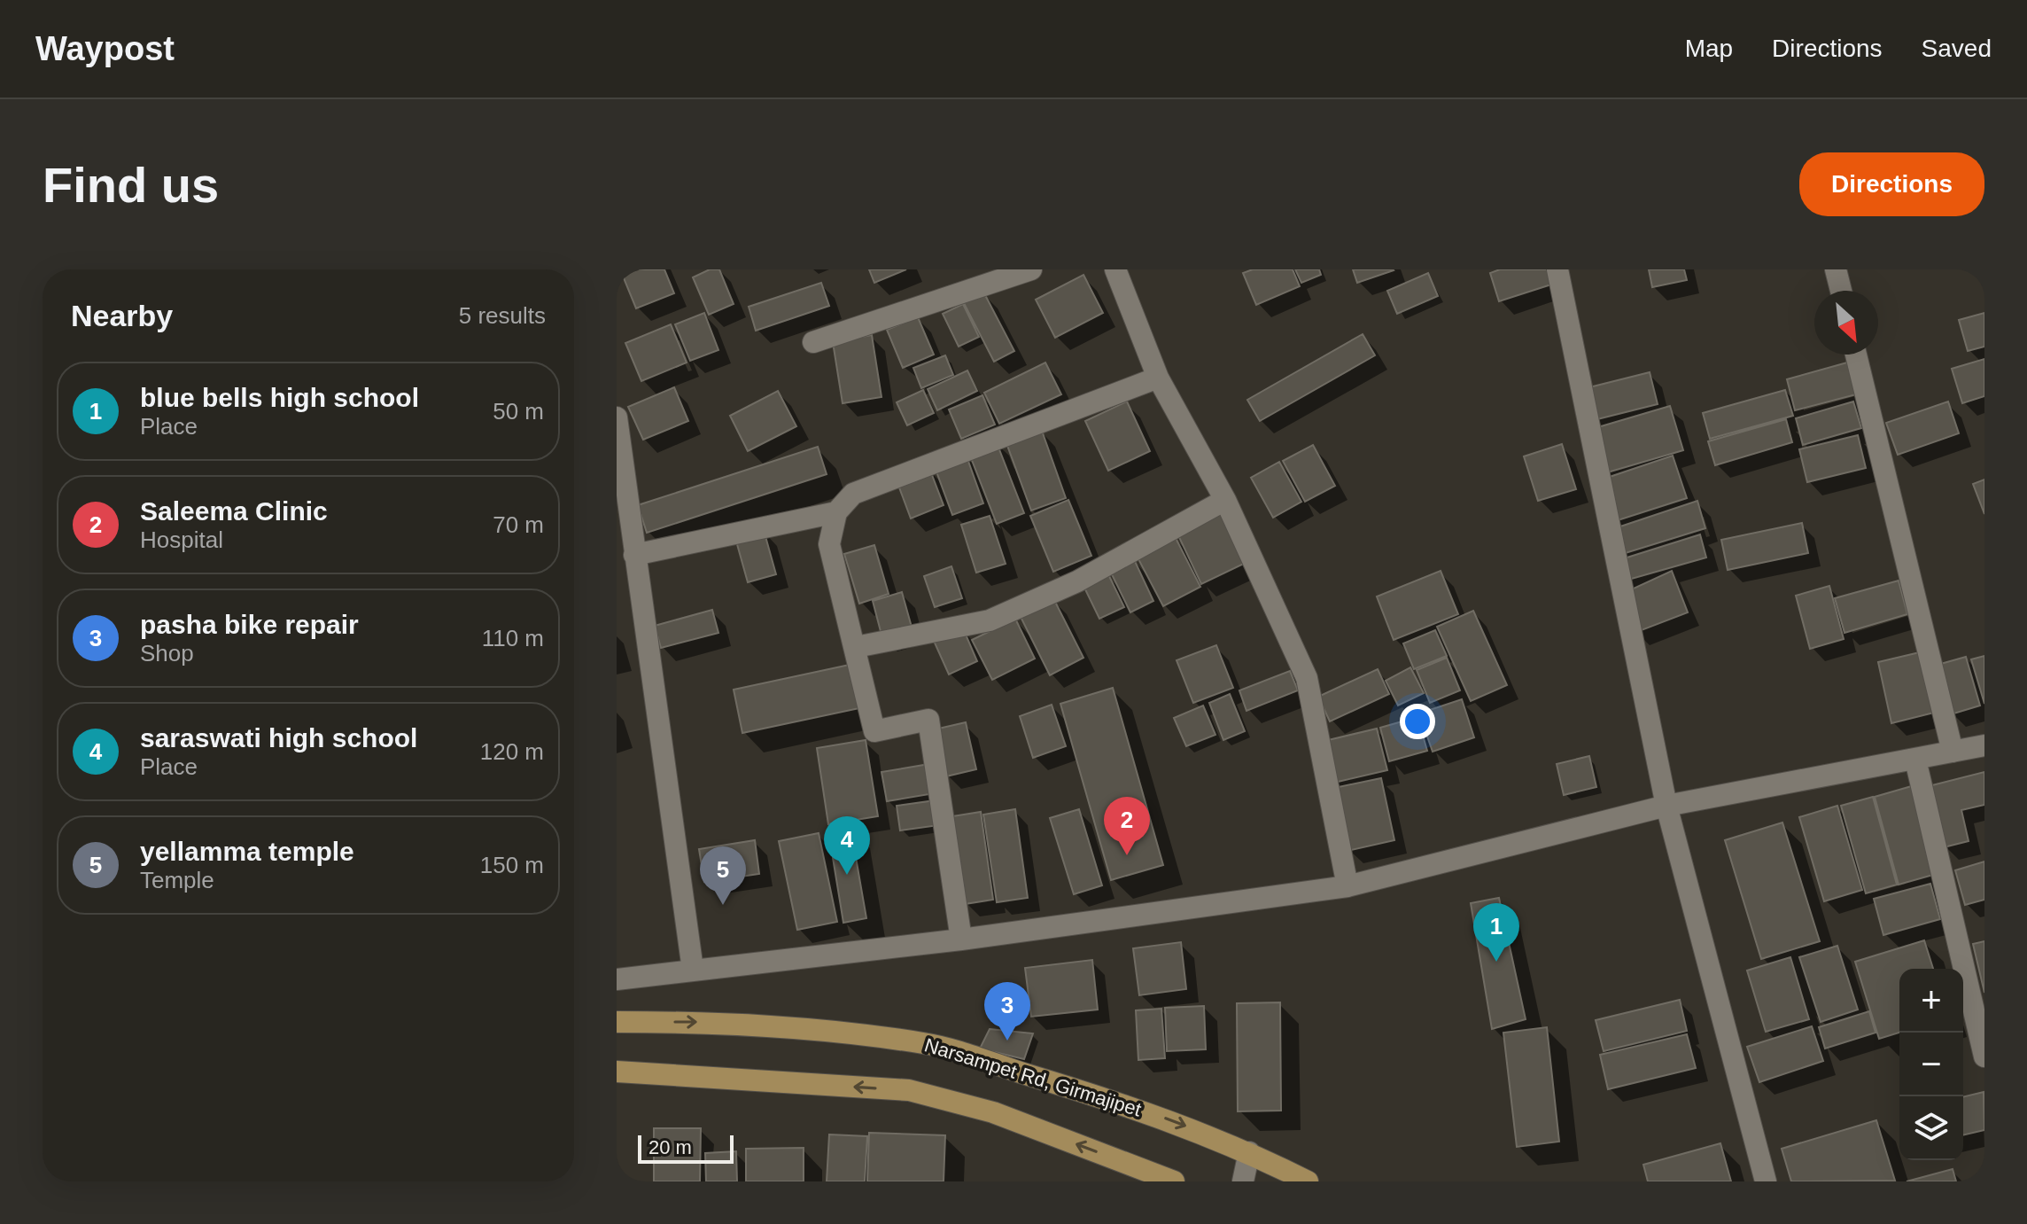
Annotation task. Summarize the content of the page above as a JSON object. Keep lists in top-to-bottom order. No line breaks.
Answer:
{"streets":{"main road":["Narsampet Rd, Girmajipet"]},"scale_bar":"20 m","north":"bottom right","page":{"header":"Waypost","nav":["Map","Directions","Saved"],"buttons":"Directions","title":"Find us","heading":["Nearby","5 results"],"list":[{"mark":"1","name":"blue bells high school","note":"Place","value":"50 m"},{"mark":"2","name":"Saleema Clinic","note":"Hospital","value":"70 m"},{"mark":"3","name":"pasha bike repair","note":"Shop","value":"110 m"},{"mark":"4","name":"saraswati high school","note":"Place","value":"120 m"},{"mark":"5","name":"yellamma temple","note":"Temple","value":"150 m"}],"pins":["2","4","5","1","3"],"map_buttons":["+","−"],"scale":"20 m"}}
